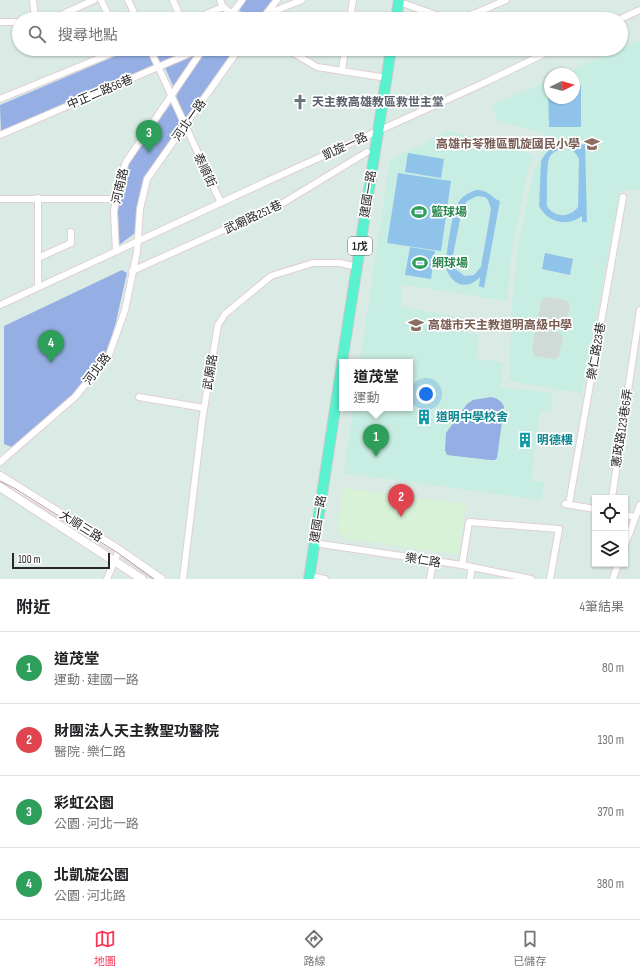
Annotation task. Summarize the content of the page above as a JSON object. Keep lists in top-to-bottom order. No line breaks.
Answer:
{"streets":{"main road":["建國一路","1戊"],"street":["中正二路56巷","河北一路","凱旋一路","泰順街","河南路","武廟路251巷","樂仁路23巷","河北路","武廟路","憲政路123巷6弄","大順三路","樂仁路"]},"crossings":[["中正二路56巷","泰順街"],["河北一路","凱旋一路"],["河北一路","泰順街"],["河北一路","河北路"],["凱旋一路","泰順街"],["凱旋一路","河南路"],["凱旋一路","建國一路"],["凱旋一路","河北路"],["泰順街","河南路"],["建國一路","武廟路"],["建國一路","樂仁路"],["武廟路251巷","河北路"]],"places":{"church":["天主教高雄教區救世主堂"],"school or university":["高雄市苓雅區凱旋國民小學","高雄市天主教道明高級中學"],"sports":["籃球場","網球場"],"building":["道明中學校舍","明德樓"]},"scale_bar":"100 m","north":"right","page":{"search":"搜尋地點","pins":["3","4","1","2"],"popup":["道茂堂","運動"],"scale":"100 m","heading":["附近","4筆結果"],"list":[{"mark":"1","name":"道茂堂","note":"運動 · 建國一路","value":"80 m"},{"mark":"2","name":"財團法人天主教聖功醫院","note":"醫院 · 樂仁路","value":"130 m"},{"mark":"3","name":"彩虹公園","note":"公園 · 河北一路","value":"370 m"},{"mark":"4","name":"北凱旋公園","note":"公園 · 河北路","value":"380 m"}],"nav":["地圖","路線","已儲存"]}}
